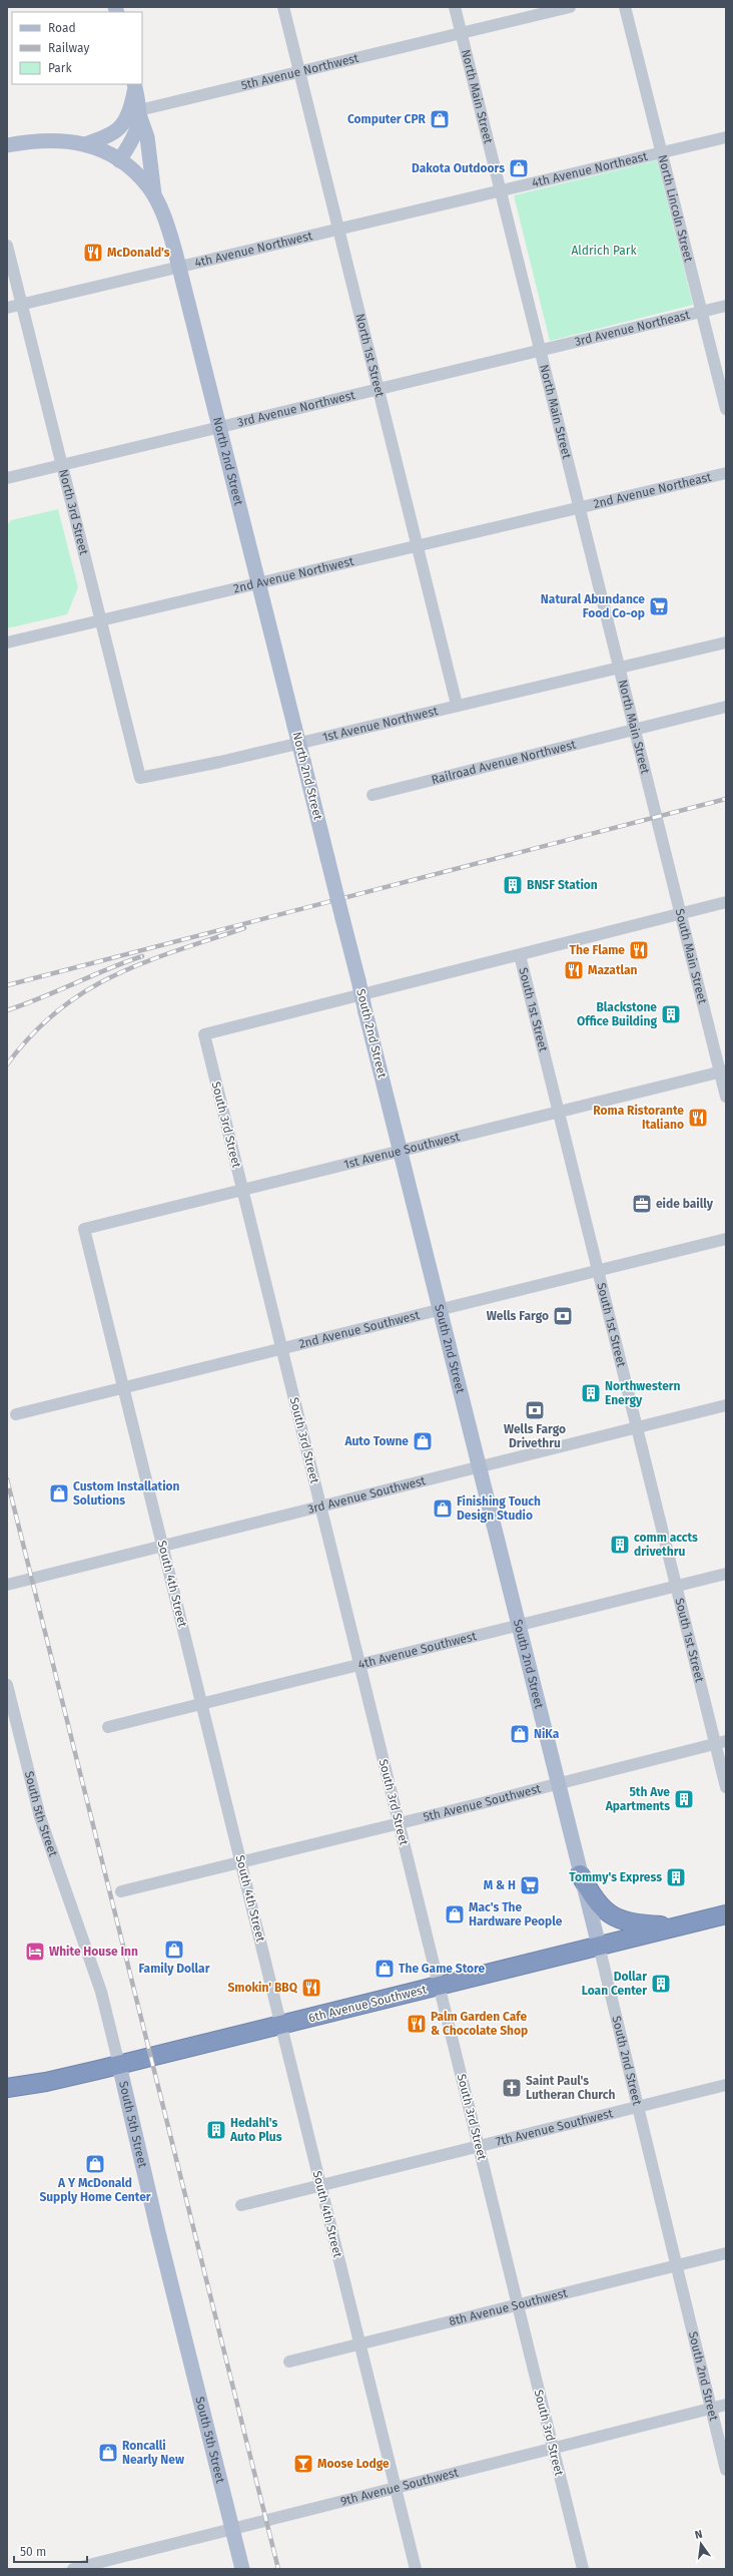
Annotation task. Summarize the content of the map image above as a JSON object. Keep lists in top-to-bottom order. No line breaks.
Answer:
{"streets":{"highway":["6th Avenue Southwest"],"main road":["North 2nd Street","South 2nd Street","South 5th Street"],"street":["5th Avenue Northwest","North Main Street","4th Avenue Northeast","North Lincoln Street","4th Avenue Northwest","3rd Avenue Northeast","North 1st Street","3rd Avenue Northwest","2nd Avenue Northeast","North 3rd Street","2nd Avenue Northwest","1st Avenue Northwest","Railroad Avenue Northwest","South Main Street","South 1st Street","South 3rd Street","1st Avenue Southwest","2nd Avenue Southwest","3rd Avenue Southwest","South 4th Street","4th Avenue Southwest","5th Avenue Southwest","7th Avenue Southwest","8th Avenue Southwest","9th Avenue Southwest"]},"crossings":[["5th Avenue Northwest","North Main Street"],["5th Avenue Northwest","North 1st Street"],["North Main Street","4th Avenue Northeast"],["North Main Street","4th Avenue Northwest"],["North Main Street","3rd Avenue Northeast"],["North Main Street","3rd Avenue Northwest"],["North Main Street","2nd Avenue Northeast"],["North Main Street","2nd Avenue Northwest"],["North Main Street","1st Avenue Northwest"],["North Main Street","Railroad Avenue Northwest"],["North Main Street","South Main Street"],["4th Avenue Northeast","North Lincoln Street"],["4th Avenue Northeast","4th Avenue Northwest"],["North Lincoln Street","3rd Avenue Northeast"],["4th Avenue Northwest","North 1st Street"],["4th Avenue Northwest","North 2nd Street"],["4th Avenue Northwest","North 3rd Street"],["3rd Avenue Northeast","3rd Avenue Northwest"],["North 1st Street","3rd Avenue Northwest"],["North 1st Street","2nd Avenue Northwest"],["North 1st Street","1st Avenue Northwest"],["3rd Avenue Northwest","North 2nd Street"],["3rd Avenue Northwest","North 3rd Street"],["North 2nd Street","2nd Avenue Northwest"],["North 2nd Street","South 2nd Street"],["2nd Avenue Northeast","2nd Avenue Northwest"],["North 3rd Street","2nd Avenue Northwest"],["North 3rd Street","1st Avenue Northwest"],["South Main Street","1st Avenue Southwest"],["South 1st Street","South 3rd Street"],["South 1st Street","1st Avenue Southwest"],["South 1st Street","2nd Avenue Southwest"],["South 1st Street","3rd Avenue Southwest"],["South 1st Street","4th Avenue Southwest"],["South 1st Street","5th Avenue Southwest"],["South 2nd Street","1st Avenue Southwest"],["South 2nd Street","2nd Avenue Southwest"],["South 2nd Street","3rd Avenue Southwest"],["South 2nd Street","4th Avenue Southwest"],["South 2nd Street","5th Avenue Southwest"],["South 2nd Street","6th Avenue Southwest"],["South 2nd Street","7th Avenue Southwest"],["South 2nd Street","8th Avenue Southwest"],["South 2nd Street","9th Avenue Southwest"],["South 3rd Street","1st Avenue Southwest"],["South 3rd Street","2nd Avenue Southwest"],["South 3rd Street","3rd Avenue Southwest"],["South 3rd Street","4th Avenue Southwest"],["South 3rd Street","5th Avenue Southwest"],["South 3rd Street","6th Avenue Southwest"],["South 3rd Street","7th Avenue Southwest"],["South 3rd Street","8th Avenue Southwest"],["South 3rd Street","9th Avenue Southwest"],["1st Avenue Southwest","South 4th Street"],["2nd Avenue Southwest","South 4th Street"],["3rd Avenue Southwest","South 4th Street"],["South 4th Street","4th Avenue Southwest"],["South 4th Street","5th Avenue Southwest"],["South 4th Street","6th Avenue Southwest"],["South 4th Street","7th Avenue Southwest"],["South 4th Street","8th Avenue Southwest"],["South 4th Street","9th Avenue Southwest"],["South 5th Street","6th Avenue Southwest"],["South 5th Street","9th Avenue Southwest"]],"parks":["Aldrich Park"],"places":{"shop":["Computer CPR","Dakota Outdoors","Auto Towne","Custom Installation Solutions","Finishing Touch Design Studio","NiKa","Mac's The Hardware People","Family Dollar","The Game Store","A Y McDonald Supply Home Center","Roncalli Nearly New"],"restaurant":["McDonald's","The Flame","Mazatlan","Roma Ristorante Italiano","Smokin' BBQ","Palm Garden Cafe & Chocolate Shop"],"supermarket":["Natural Abundance Food Co-op","M & H"],"building":["BNSF Station","Blackstone Office Building","Northwestern Energy","comm accts drivethru","5th Ave Apartments","Tommy's Express","Dollar Loan Center","Hedahl's Auto Plus"],"office":["eide bailly"],"bank":["Wells Fargo","Wells Fargo Drivethru"],"hotel":["White House Inn"],"church":["Saint Paul's Lutheran Church"],"bar":["Moose Lodge"]},"legend":["Road","Railway","Park"],"scale_bar":"50 m","north":"top"}
